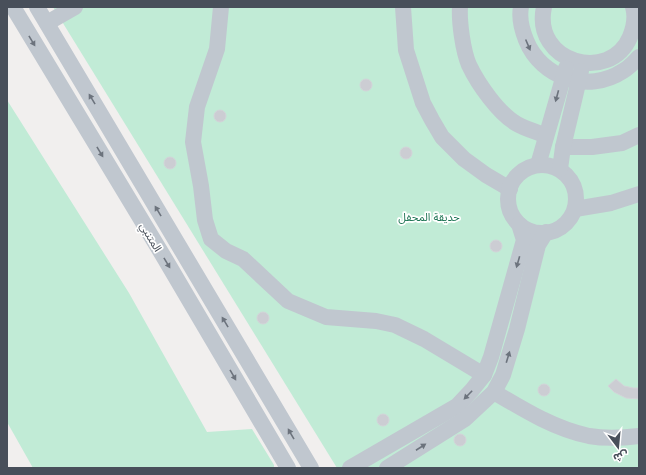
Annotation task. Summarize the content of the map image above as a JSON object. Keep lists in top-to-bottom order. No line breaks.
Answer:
{"streets":{"street":["المتنبي"]},"parks":["حديقة المحفل"],"north":"bottom"}
